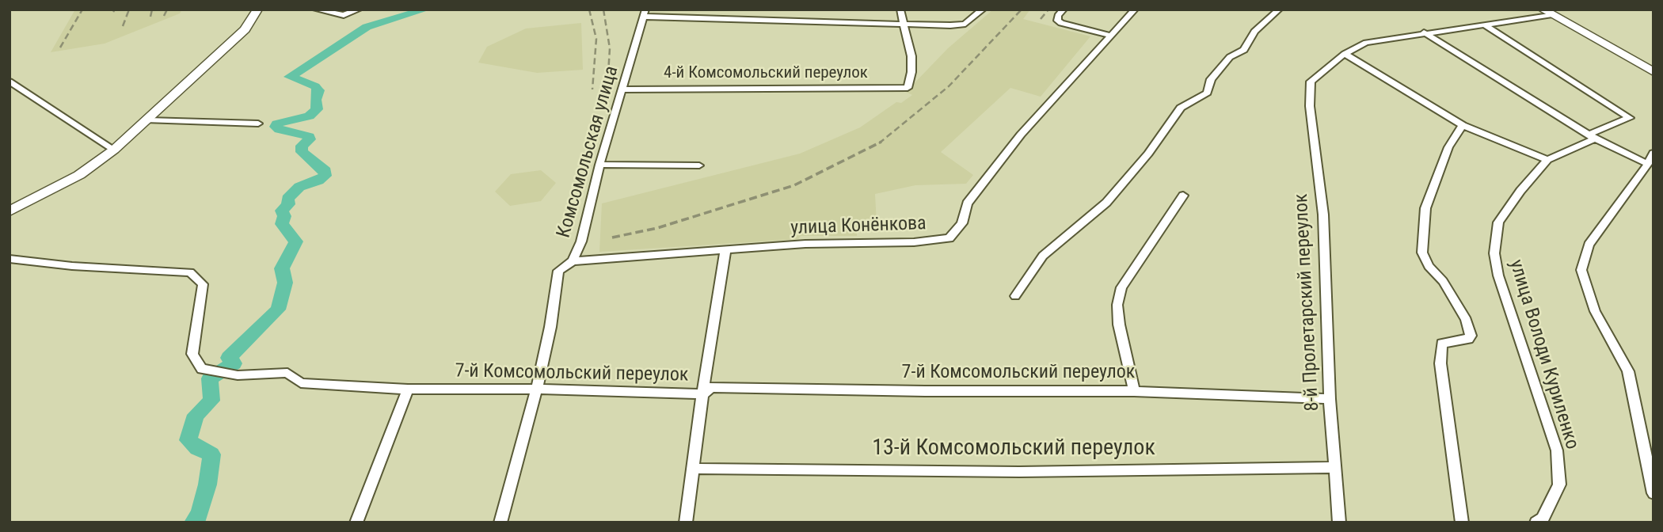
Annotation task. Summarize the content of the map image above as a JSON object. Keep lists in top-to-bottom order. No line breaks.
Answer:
{"streets":{"street":["4-й Комсомольский переулок","Комсомольская улица","улица Конёнкова","8-й Пролетарский переулок","улица Володи Куриленко","7-й Комсомольский переулок","13-й Комсомольский переулок"]},"crossings":[["4-й Комсомольский переулок","Комсомольская улица"],["Комсомольская улица","улица Конёнкова"],["Комсомольская улица","7-й Комсомольский переулок"],["8-й Пролетарский переулок","7-й Комсомольский переулок"],["8-й Пролетарский переулок","13-й Комсомольский переулок"]]}
